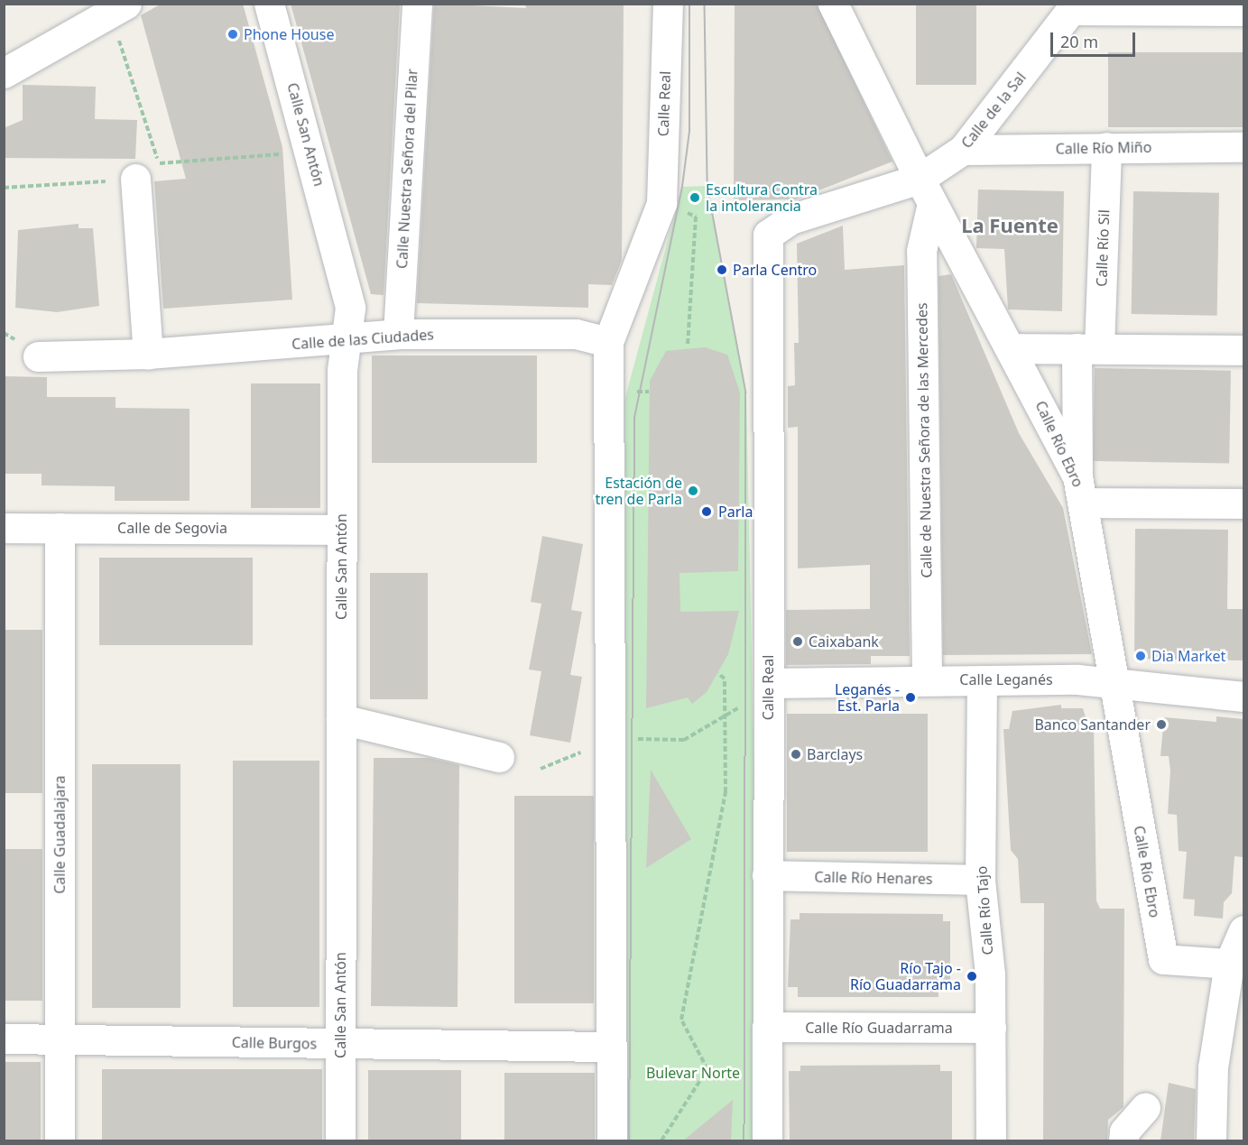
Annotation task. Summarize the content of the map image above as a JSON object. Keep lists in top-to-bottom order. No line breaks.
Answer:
{"streets":{"street":["Calle Real","Calle de la Sal","Calle San Antón","Calle Río Miño","Calle Nuestra Señora del Pilar","Calle Río Sil","Calle de las Ciudades","Calle de Nuestra Señora de las Mercedes","Calle Río Ebro","Calle de Segovia","Calle Leganés","Calle Guadalajara","Calle Río Henares","Calle Río Tajo","Calle Río Guadarrama","Calle Burgos"]},"crossings":[["Calle Real","Calle de la Sal"],["Calle Real","Calle de las Ciudades"],["Calle Real","Calle Leganés"],["Calle Real","Calle Río Henares"],["Calle Real","Calle Río Guadarrama"],["Calle de la Sal","Calle Río Miño"],["Calle de la Sal","Calle de Nuestra Señora de las Mercedes"],["Calle de la Sal","Calle Río Ebro"],["Calle San Antón","Calle de las Ciudades"],["Calle San Antón","Calle de Segovia"],["Calle San Antón","Calle Burgos"],["Calle Río Miño","Calle Río Sil"],["Calle Nuestra Señora del Pilar","Calle de las Ciudades"],["Calle Río Sil","Calle Río Ebro"],["Calle de Nuestra Señora de las Mercedes","Calle Río Ebro"],["Calle de Nuestra Señora de las Mercedes","Calle Leganés"],["Calle Río Ebro","Calle Leganés"],["Calle de Segovia","Calle Guadalajara"],["Calle Leganés","Calle Río Tajo"],["Calle Guadalajara","Calle Burgos"],["Calle Río Henares","Calle Río Tajo"],["Calle Río Tajo","Calle Río Guadarrama"]],"districts":["La Fuente"],"parks":["Bulevar Norte"],"places":["Phone House","Escultura Contra la intolerancia","Parla Centro","Estación de tren de Parla","Parla","Caixabank","Dia Market","Leganés - Est. Parla","Banco Santander","Barclays","Río Tajo - Río Guadarrama"],"scale_bar":"20 m"}
